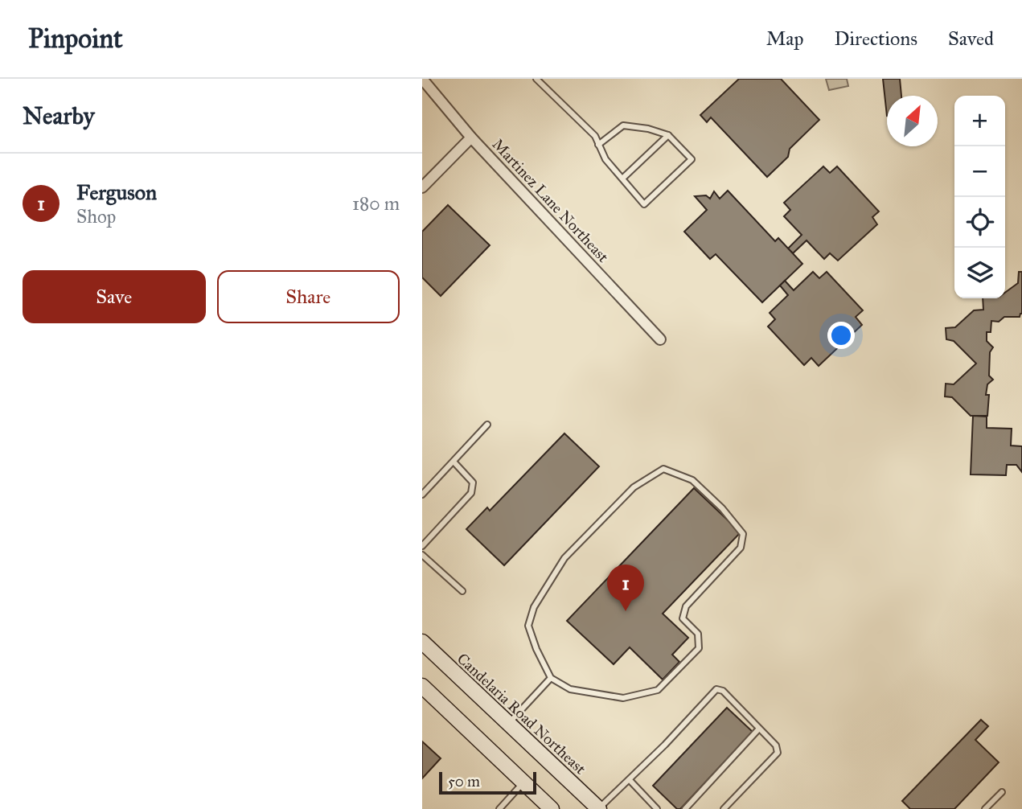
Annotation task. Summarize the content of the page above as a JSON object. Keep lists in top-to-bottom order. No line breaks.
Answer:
{"streets":{"main road":["Candelaria Road Northeast"],"street":["Martinez Lane Northeast"]},"scale_bar":"50 m","north":"top right","page":{"header":"Pinpoint","nav":["Map","Directions","Saved"],"heading":"Nearby","map_buttons":["+","−"],"list":[{"mark":"1","name":"Ferguson","note":"Shop","value":"180 m"}],"buttons":["Save","Share"],"pins":"1","scale":"50 m"}}
